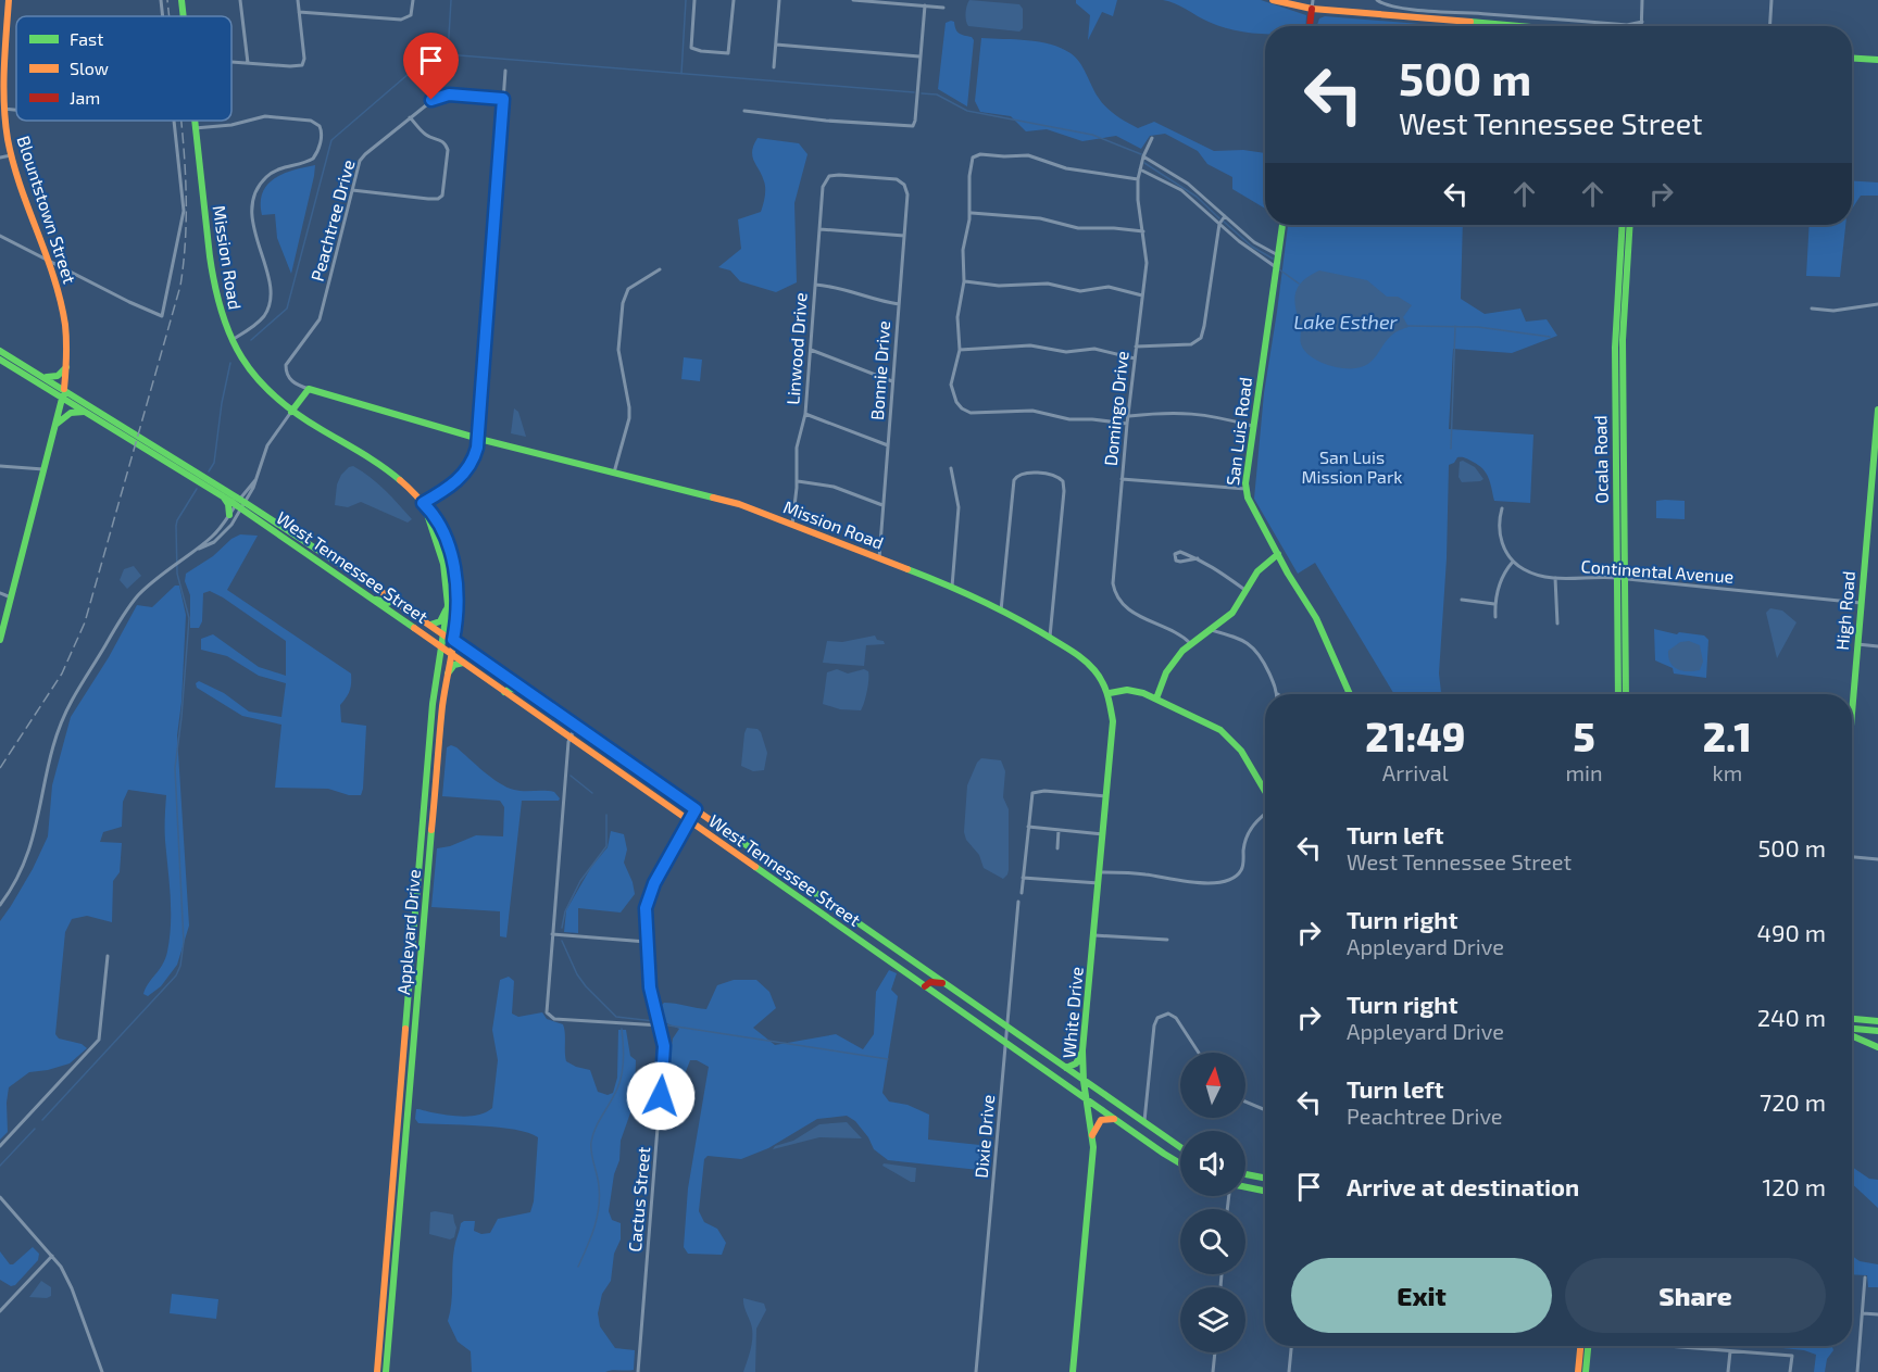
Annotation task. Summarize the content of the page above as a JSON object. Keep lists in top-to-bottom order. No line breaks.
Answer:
{"streets":{"main road":["Blountstown Street","Mission Road","San Luis Road","Ocala Road","West Tennessee Street","High Road","Appleyard Drive","White Drive"],"street":["Peachtree Drive","Linwood Drive","Bonnie Drive","Domingo Drive","Continental Avenue","Dixie Drive","Cactus Street"]},"crossings":[["Blountstown Street","West Tennessee Street"],["Peachtree Drive","Mission Road"],["Mission Road","Linwood Drive"],["Mission Road","Bonnie Drive"],["Mission Road","Appleyard Drive"],["Mission Road","White Drive"],["Linwood Drive","Bonnie Drive"],["Ocala Road","Continental Avenue"],["West Tennessee Street","Appleyard Drive"],["West Tennessee Street","White Drive"],["West Tennessee Street","Dixie Drive"],["West Tennessee Street","Cactus Street"],["Continental Avenue","High Road"]],"water":["Lake Esther"],"parks":["San Luis Mission Park"],"legend":["Fast","Slow","Jam"],"north":"top","page":{"turn":["500 m","West Tennessee Street"],"eta":["21:49","Arrival","5","min","2.1","km"],"list":[{"name":"Turn left","note":"West Tennessee Street","value":"500 m"},{"name":"Turn right","note":"Appleyard Drive","value":"490 m"},{"name":"Turn right","note":"Appleyard Drive","value":"240 m"},{"name":"Turn left","note":"Peachtree Drive","value":"720 m"},{"name":"Arrive at destination","value":"120 m"}],"buttons":["Exit","Share"]}}
